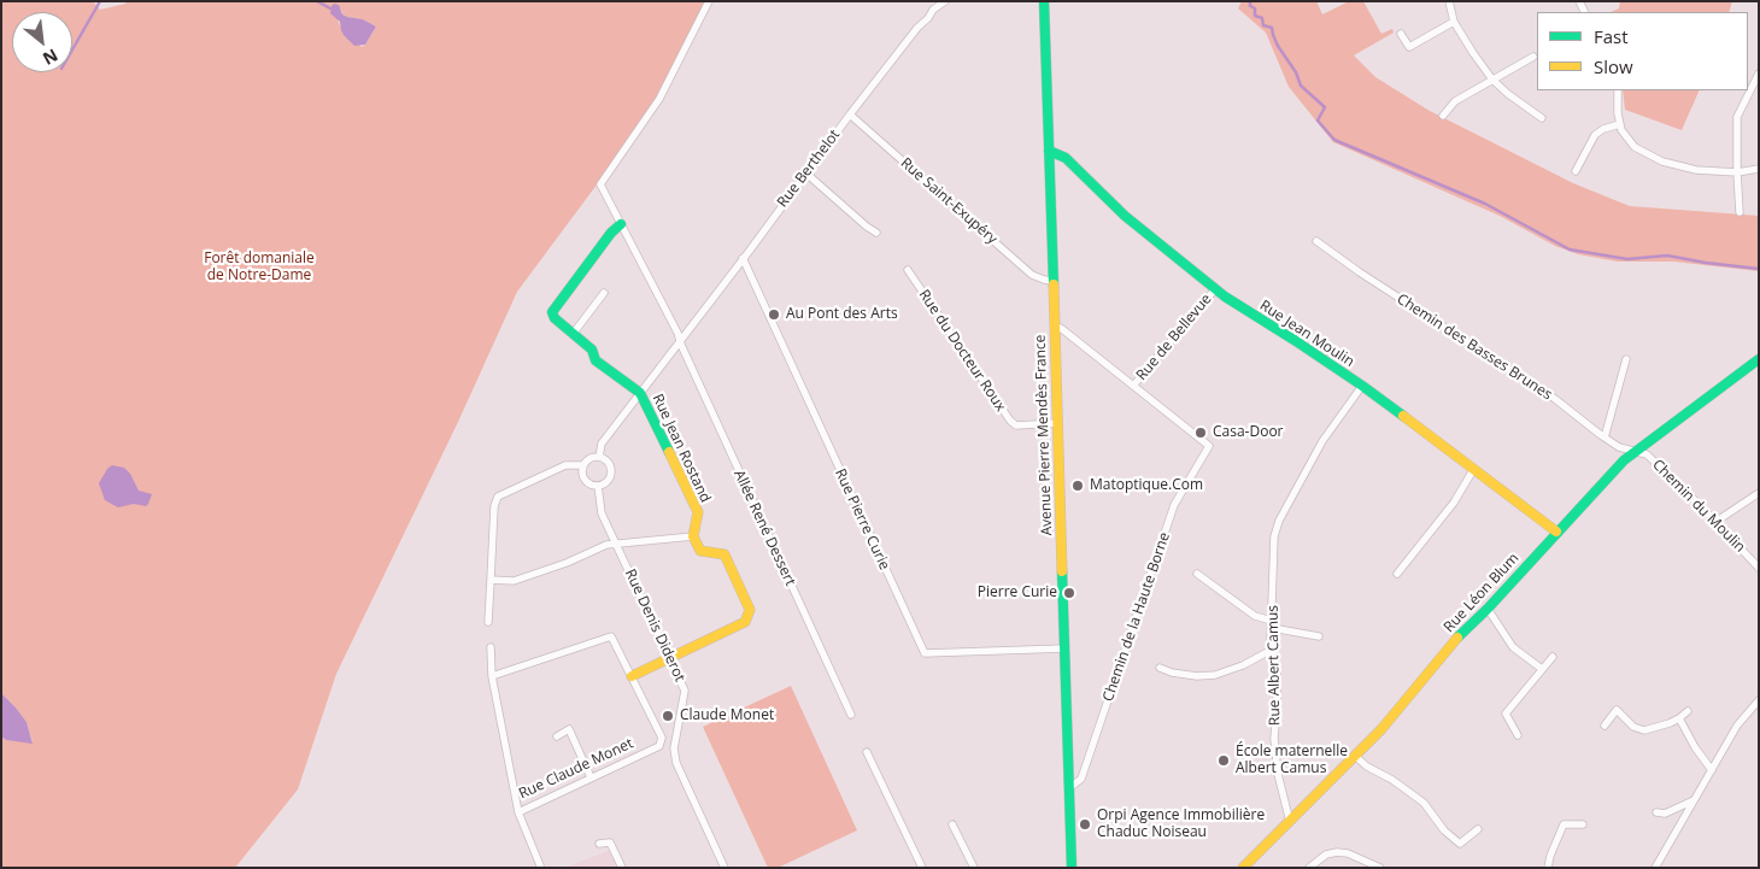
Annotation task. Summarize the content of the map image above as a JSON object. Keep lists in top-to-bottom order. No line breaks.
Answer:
{"streets":{"street":["Rue Berthelot","Rue Saint-Exupéry","Rue Jean Moulin","Rue de Bellevue","Chemin des Basses Brunes","Rue du Docteur Roux","Avenue Pierre Mendès France","Rue Jean Rostand","Chemin du Moulin","Rue Pierre Curie","Allée René Dessert","Rue Léon Blum","Chemin de la Haute Borne","Rue Denis Diderot","Rue Albert Camus","Rue Claude Monet"]},"crossings":[["Rue Berthelot","Rue Saint-Exupéry"],["Rue Berthelot","Rue Pierre Curie"],["Rue Berthelot","Allée René Dessert"],["Rue Saint-Exupéry","Avenue Pierre Mendès France"],["Rue Jean Moulin","Rue de Bellevue"],["Rue Jean Moulin","Avenue Pierre Mendès France"],["Rue Jean Moulin","Rue Léon Blum"],["Rue Jean Moulin","Rue Albert Camus"],["Rue de Bellevue","Chemin de la Haute Borne"],["Chemin des Basses Brunes","Chemin du Moulin"],["Chemin des Basses Brunes","Rue Léon Blum"],["Rue du Docteur Roux","Avenue Pierre Mendès France"],["Avenue Pierre Mendès France","Rue Pierre Curie"],["Avenue Pierre Mendès France","Chemin de la Haute Borne"],["Chemin du Moulin","Rue Léon Blum"],["Rue Léon Blum","Rue Albert Camus"]],"parks":["Forêt domaniale de Notre-Dame"],"places":["Au Pont des Arts","Casa-Door","Matoptique.Com","Pierre Curie","Claude Monet","École maternelle Albert Camus","Orpi Agence Immobilière Chaduc Noiseau"],"legend":["Fast","Slow"],"north":"bottom right"}
